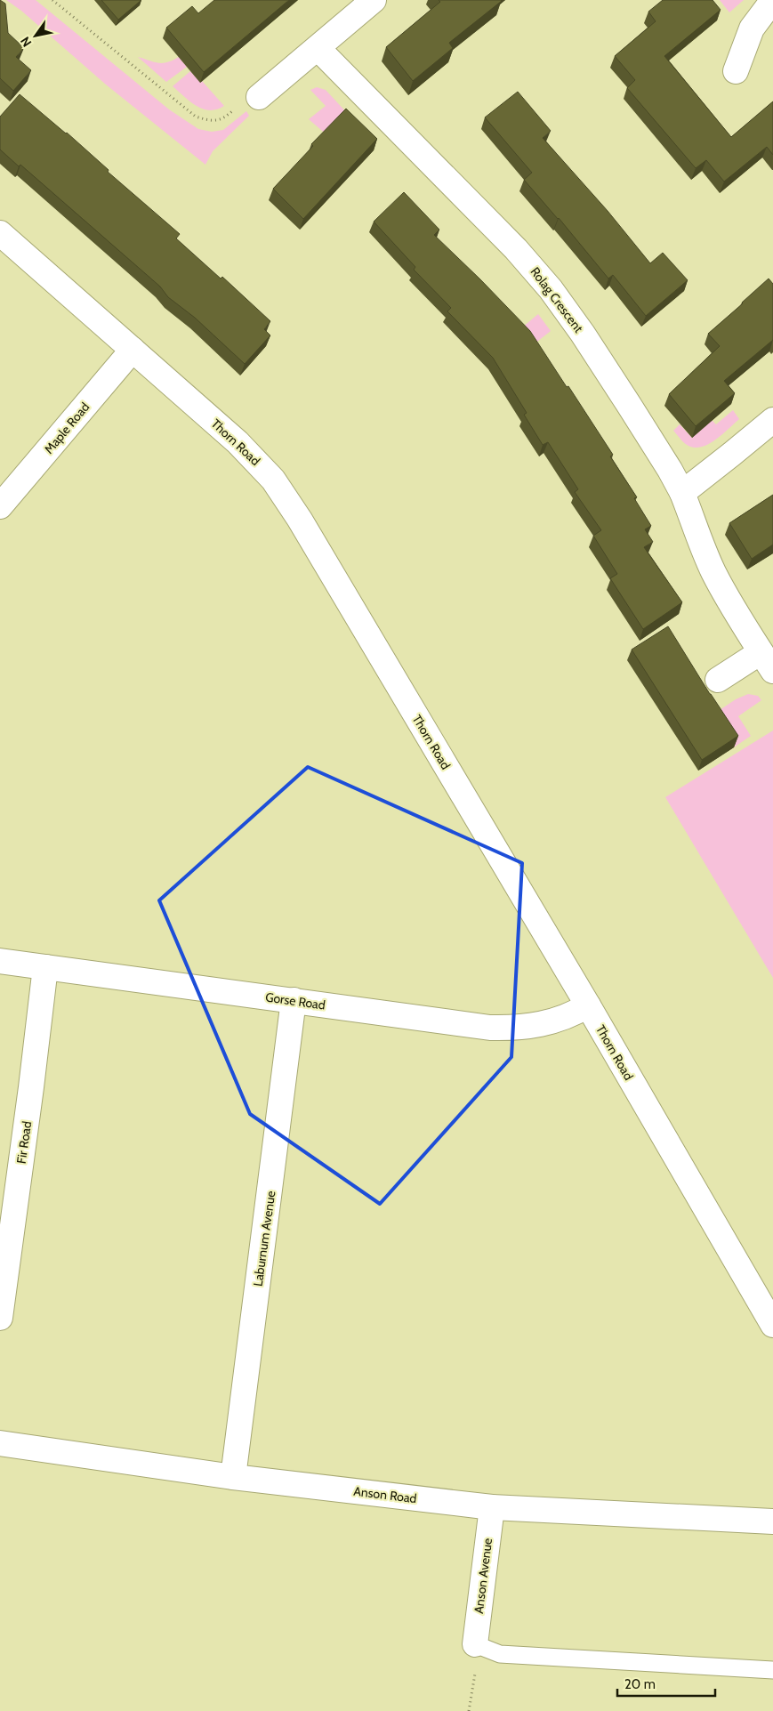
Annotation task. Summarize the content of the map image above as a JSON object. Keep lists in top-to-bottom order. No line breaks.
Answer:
{"streets":{"street":["Rolag Crescent","Maple Road","Thorn Road","Gorse Road","Fir Road","Laburnum Avenue","Anson Road","Anson Avenue"]},"crossings":[["Maple Road","Thorn Road"],["Thorn Road","Gorse Road"],["Gorse Road","Fir Road"],["Gorse Road","Laburnum Avenue"],["Laburnum Avenue","Anson Road"],["Anson Road","Anson Avenue"]],"scale_bar":"20 m","north":"bottom left"}
